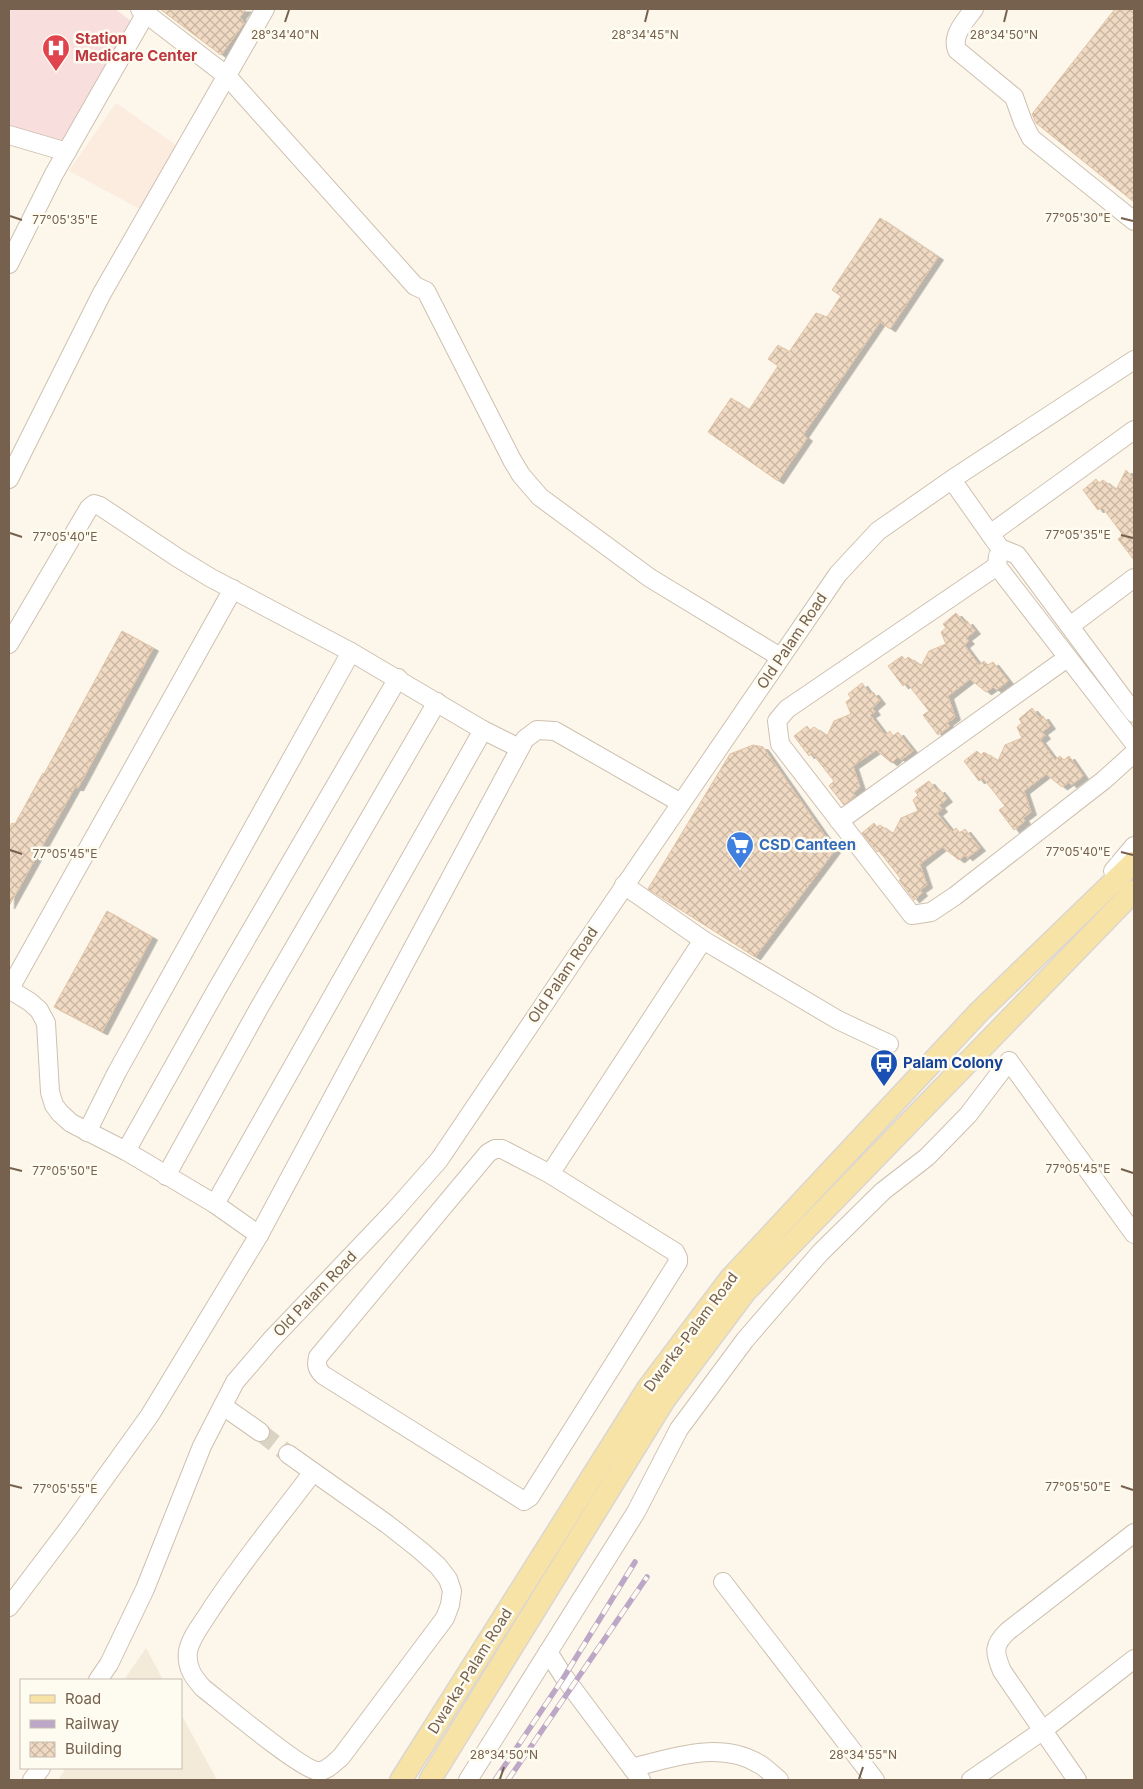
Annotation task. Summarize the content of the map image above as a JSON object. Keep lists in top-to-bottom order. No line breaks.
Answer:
{"streets":{"main road":["Dwarka-Palam Road"],"street":["Old Palam Road"]},"places":{"hospital":["Station Medicare Center"],"supermarket":["CSD Canteen"],"bus stop":["Palam Colony"]},"legend":["Road","Railway","Building"],"coordinates":["28°34'40\"N","28°34'45\"N","28°34'50\"N","77°05'30\"E","77°05'35\"E","77°05'40\"E","77°05'45\"E","77°05'50\"E","77°05'55\"E","28°34'55\"N"]}
